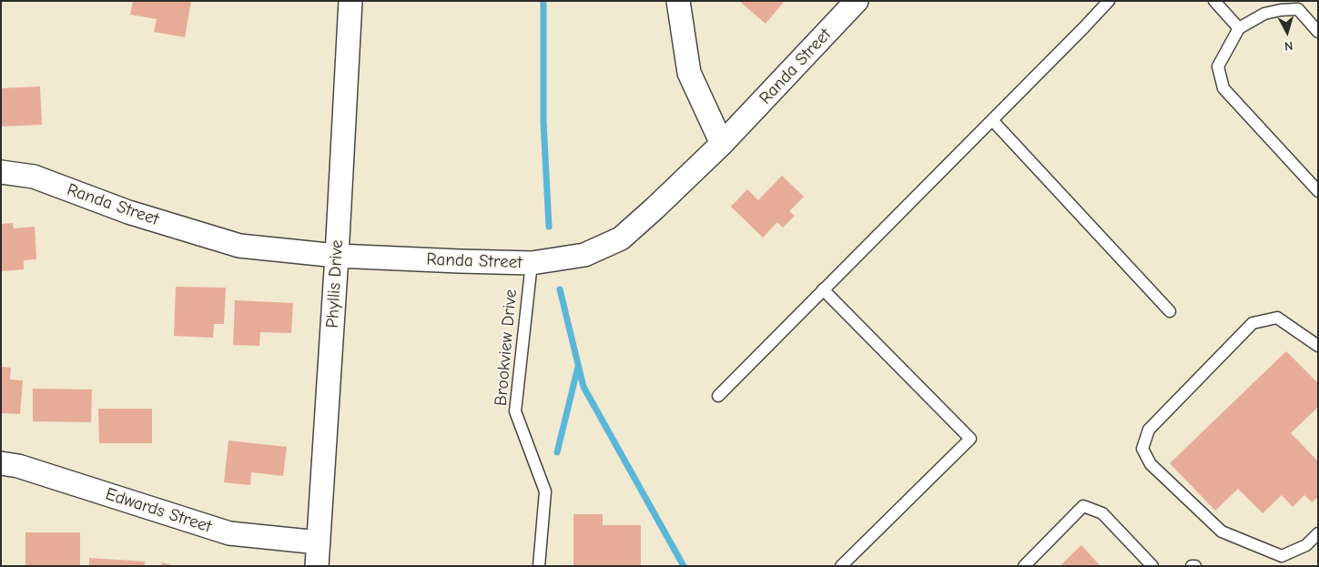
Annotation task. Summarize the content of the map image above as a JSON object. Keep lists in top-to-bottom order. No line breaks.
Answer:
{"streets":{"street":["Randa Street","Phyllis Drive","Edwards Street"],"lane":["Brookview Drive"]},"crossings":[["Randa Street","Phyllis Drive"],["Randa Street","Brookview Drive"],["Phyllis Drive","Edwards Street"]],"north":"bottom"}
